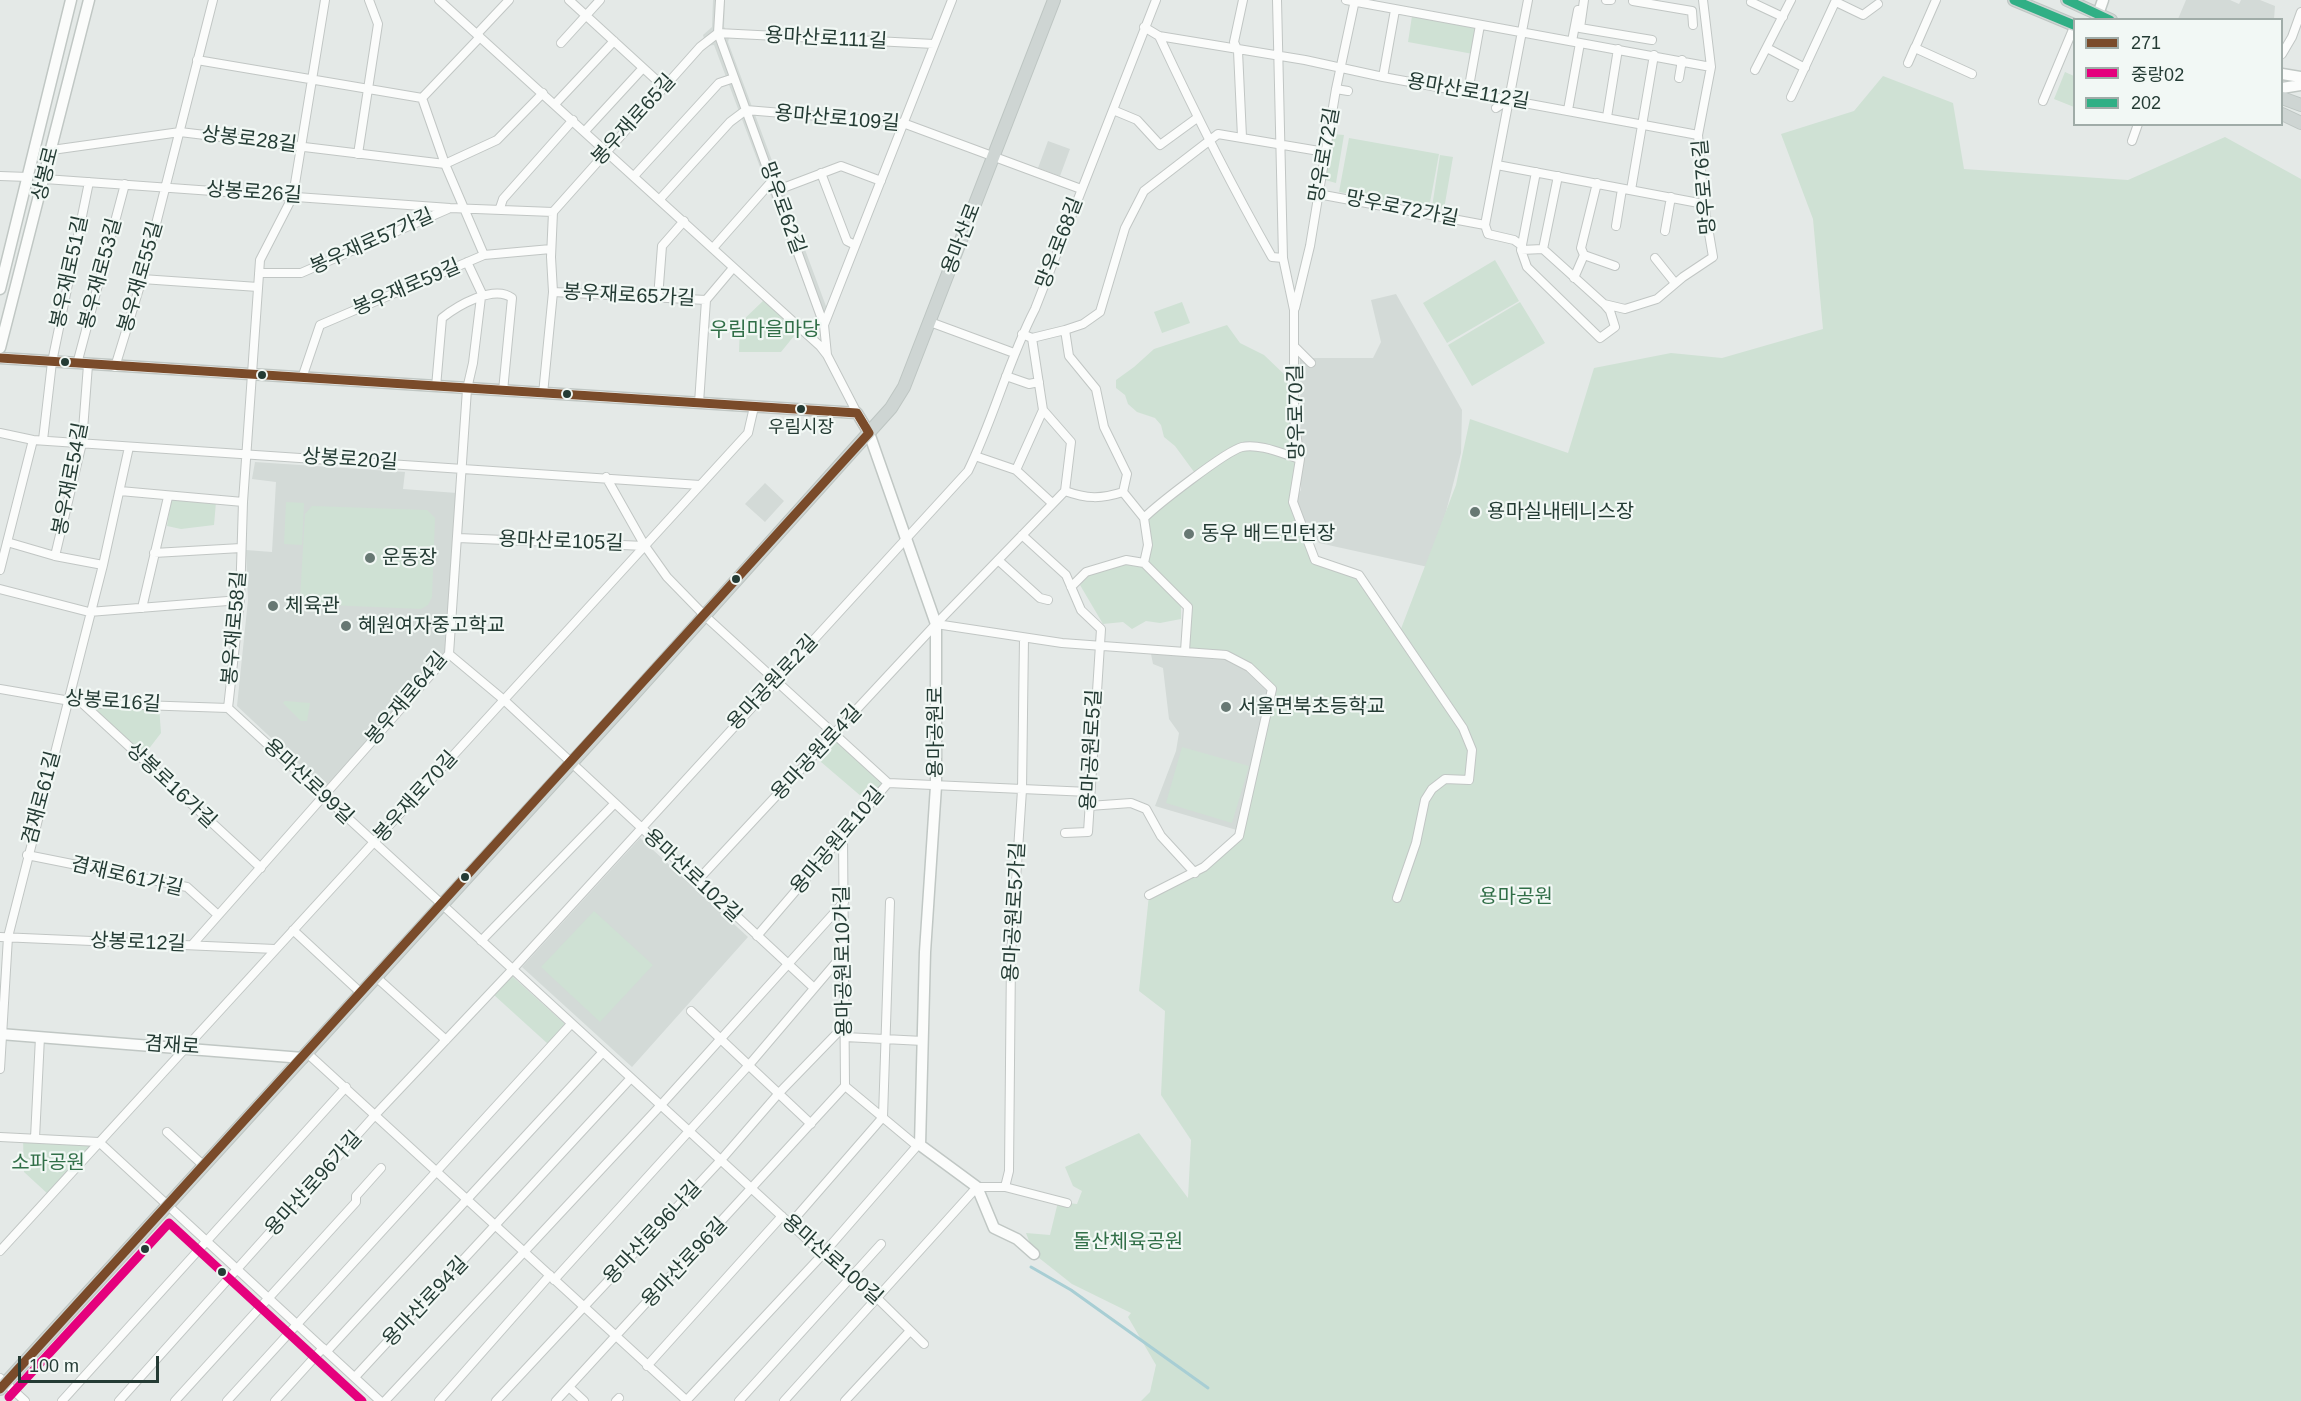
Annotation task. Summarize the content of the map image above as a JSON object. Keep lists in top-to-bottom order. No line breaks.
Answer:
{"streets":{"main road":["용마산로"],"street":["용마산로111길","용마산로112길","용마산로109길","봉우재로65길","상봉로28길","망우로72길","상봉로","망우로76길","상봉로26길","망우로62길","망우로72가길","봉우재로57가길","망우로68길","봉우재로51길","봉우재로53길","봉우재로55길","봉우재로59길","봉우재로65가길","망우로70길","상봉로20길","봉우재로54길","용마산로105길","봉우재로58길","용마공원로2길","봉우재로64길","상봉로16길","용마공원로","용마공원로5길","용마공원로4길","용마산로99길","상봉로16가길","봉우재로70길","겸재로61길","용마공원로10길","용마산로102길","겸재로61가길","용마공원로5가길","상봉로12길","용마공원로10가길","겸재로","용마산로96가길","용마산로96나길","용마산로100길","용마산로96길","용마산로94길"]},"crossings":[["용마산로111길","봉우재로65길"],["용마산로111길","망우로62길"],["용마산로112길","망우로72길"],["용마산로112길","망우로76길"],["용마산로112길","망우로68길"],["용마산로112길","망우로70길"],["용마산로109길","망우로62길"],["용마산로109길","용마산로"],["봉우재로65길","망우로62길"],["상봉로28길","상봉로"],["상봉로28길","봉우재로55길"],["상봉로28길","봉우재로58길"],["망우로72길","망우로72가길"],["망우로72길","망우로70길"],["상봉로","상봉로26길"],["상봉로26길","봉우재로57가길"],["상봉로26길","봉우재로51길"],["상봉로26길","봉우재로53길"],["상봉로26길","봉우재로55길"],["상봉로26길","봉우재로58길"],["망우로62길","용마공원로"],["용마산로","용마산로105길"],["용마산로","용마공원로"],["용마산로","용마산로99길"],["용마산로","용마산로102길"],["용마산로","겸재로"],["용마산로","용마산로100길"],["봉우재로57가길","봉우재로58길"],["망우로68길","용마공원로2길"],["망우로68길","용마공원로"],["봉우재로51길","상봉로20길"],["봉우재로53길","봉우재로54길"],["상봉로20길","봉우재로54길"],["상봉로20길","봉우재로58길"],["상봉로20길","봉우재로64길"],["상봉로20길","봉우재로70길"],["상봉로20길","겸재로61길"],["용마산로105길","용마공원로2길"],["용마산로105길","봉우재로64길"],["용마산로105길","용마공원로4길"],["용마산로105길","봉우재로70길"],["용마산로105길","용마공원로10길"],["봉우재로58길","상봉로16길"],["봉우재로58길","용마산로99길"],["용마공원로2길","용마공원로"],["용마공원로2길","용마산로102길"],["봉우재로64길","용마산로99길"],["봉우재로64길","상봉로16가길"],["봉우재로64길","용마산로102길"],["봉우재로64길","겸재로61가길"],["봉우재로64길","상봉로12길"],["상봉로16길","용마산로99길"],["상봉로16길","상봉로16가길"],["상봉로16길","겸재로61길"],["용마공원로","용마공원로4길"],["용마공원로","용마공원로10길"],["용마공원로5길","용마공원로10길"],["용마공원로4길","용마산로102길"],["용마산로99길","봉우재로70길"],["용마산로99길","용마산로100길"],["봉우재로70길","용마산로102길"],["봉우재로70길","상봉로12길"],["봉우재로70길","겸재로"],["겸재로61길","겸재로61가길"],["겸재로61길","상봉로12길"],["겸재로61길","겸재로"],["용마공원로10길","용마산로102길"],["용마공원로10길","용마공원로5가길"],["용마공원로10길","용마공원로10가길"],["용마산로96가길","용마산로100길"],["용마산로96나길","용마산로100길"],["용마산로100길","용마산로96길"],["용마산로100길","용마산로94길"]],"parks":["우림마을마당","용마공원","소파공원","돌산체육공원"],"places":["우림시장","용마실내테니스장","동우 배드민턴장","운동장","체육관","혜원여자중고학교","서울면북초등학교"],"lines":["transit line 202","transit line 271","transit line 중랑02"],"legend":["271","중랑02","202"],"scale_bar":"100 m"}
